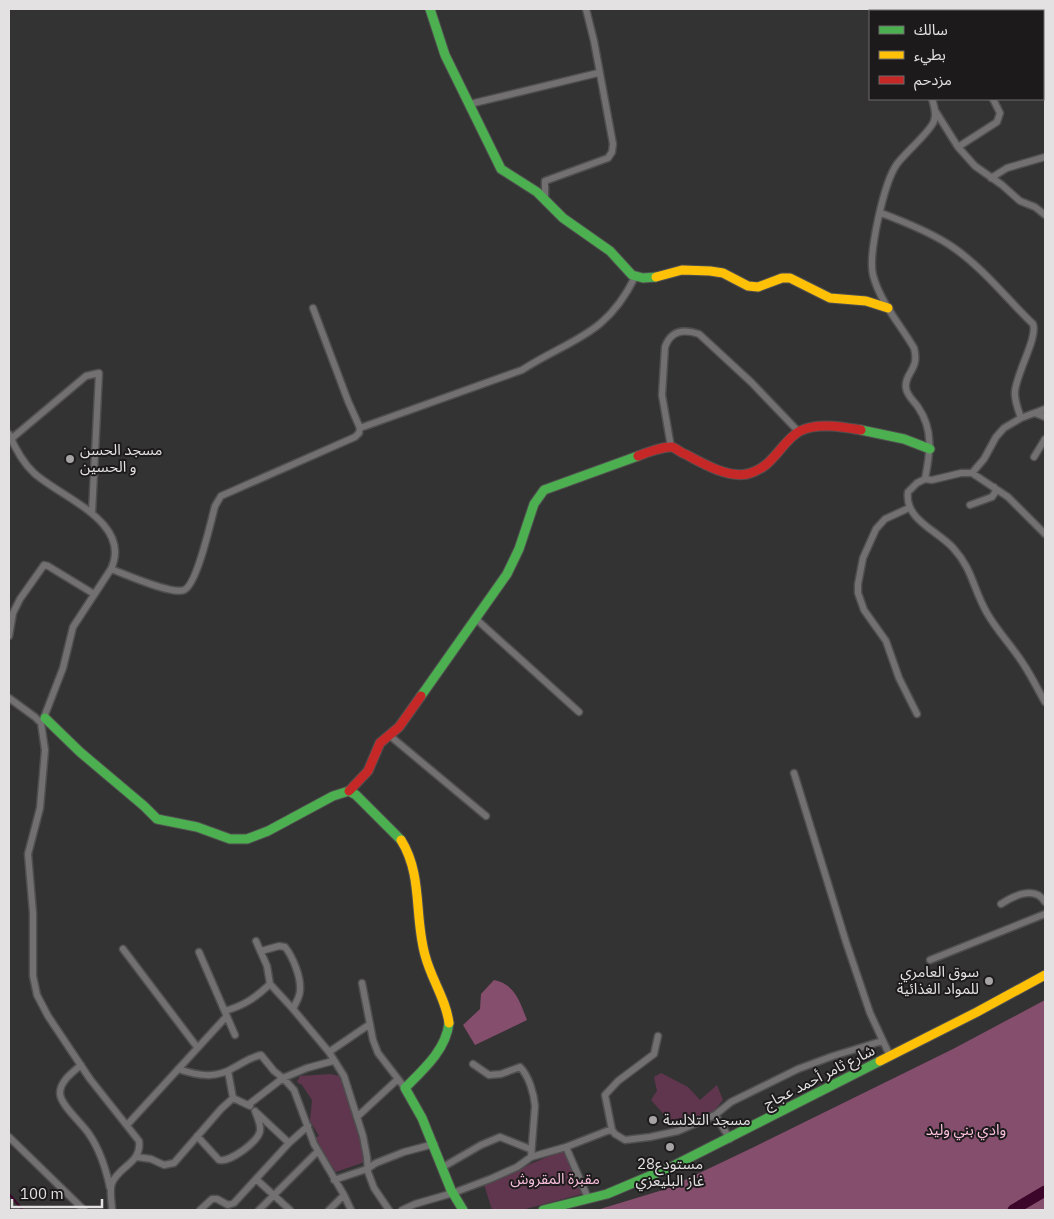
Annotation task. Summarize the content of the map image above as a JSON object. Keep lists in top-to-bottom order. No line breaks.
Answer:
{"streets":{"street":["شارع ثامر أحمد عجاج"]},"parks":["وادي بني وليد","مقبرة المقروش"],"places":["مسجد الحسن و الحسين","سوق العامري للمواد الغذائية","مسجد التلالسة","28مستودع غاز البليعزي"],"legend":["سالك","بطيء","مزدحم"],"scale_bar":"100 m"}
